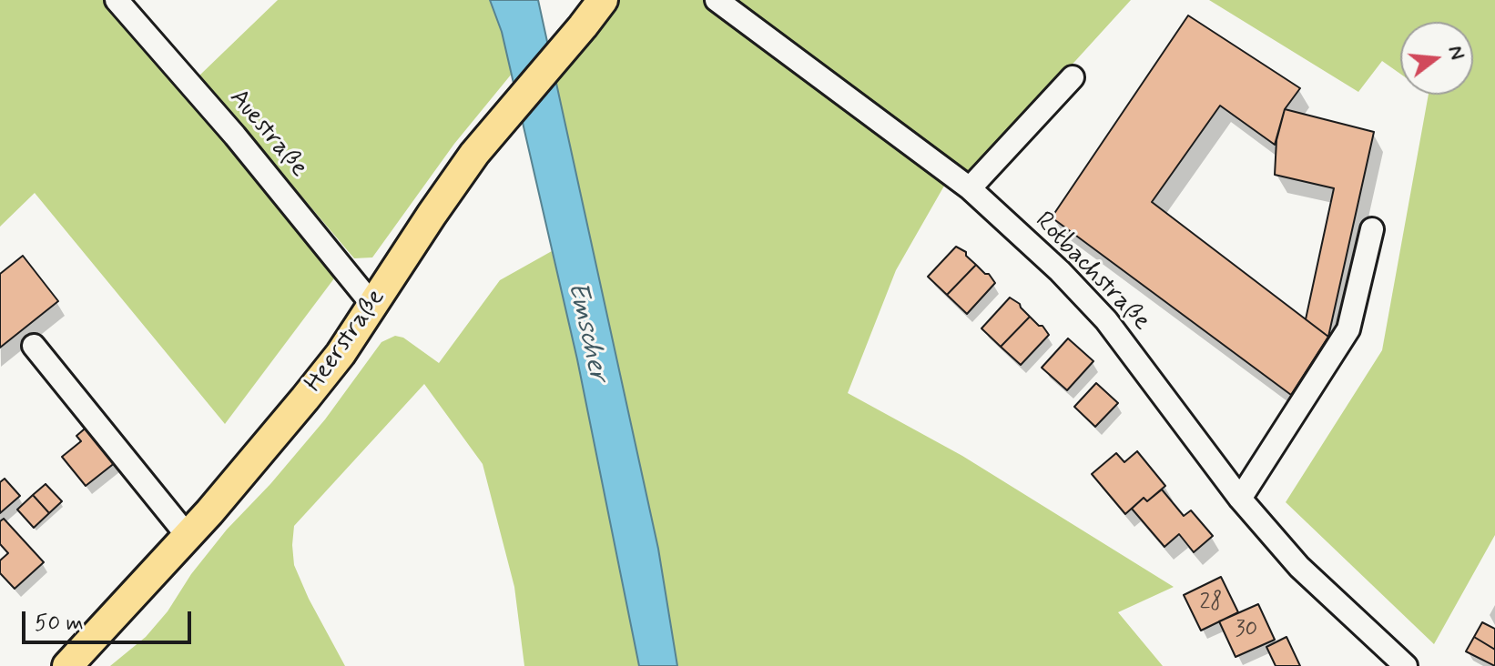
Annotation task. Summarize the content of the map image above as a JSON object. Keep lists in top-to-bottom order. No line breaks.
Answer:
{"streets":{"main road":["Heerstraße"],"street":["Auestraße","Rotbachstraße"]},"crossings":[["Auestraße","Heerstraße"]],"water":["Emscher"],"house_numbers":["28","30"],"scale_bar":"50 m","north":"right"}
